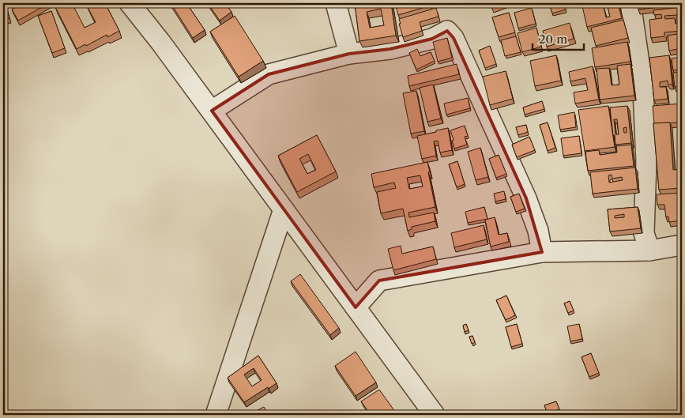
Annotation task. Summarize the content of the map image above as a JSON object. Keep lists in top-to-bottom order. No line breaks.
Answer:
{"scale_bar":"20 m"}
